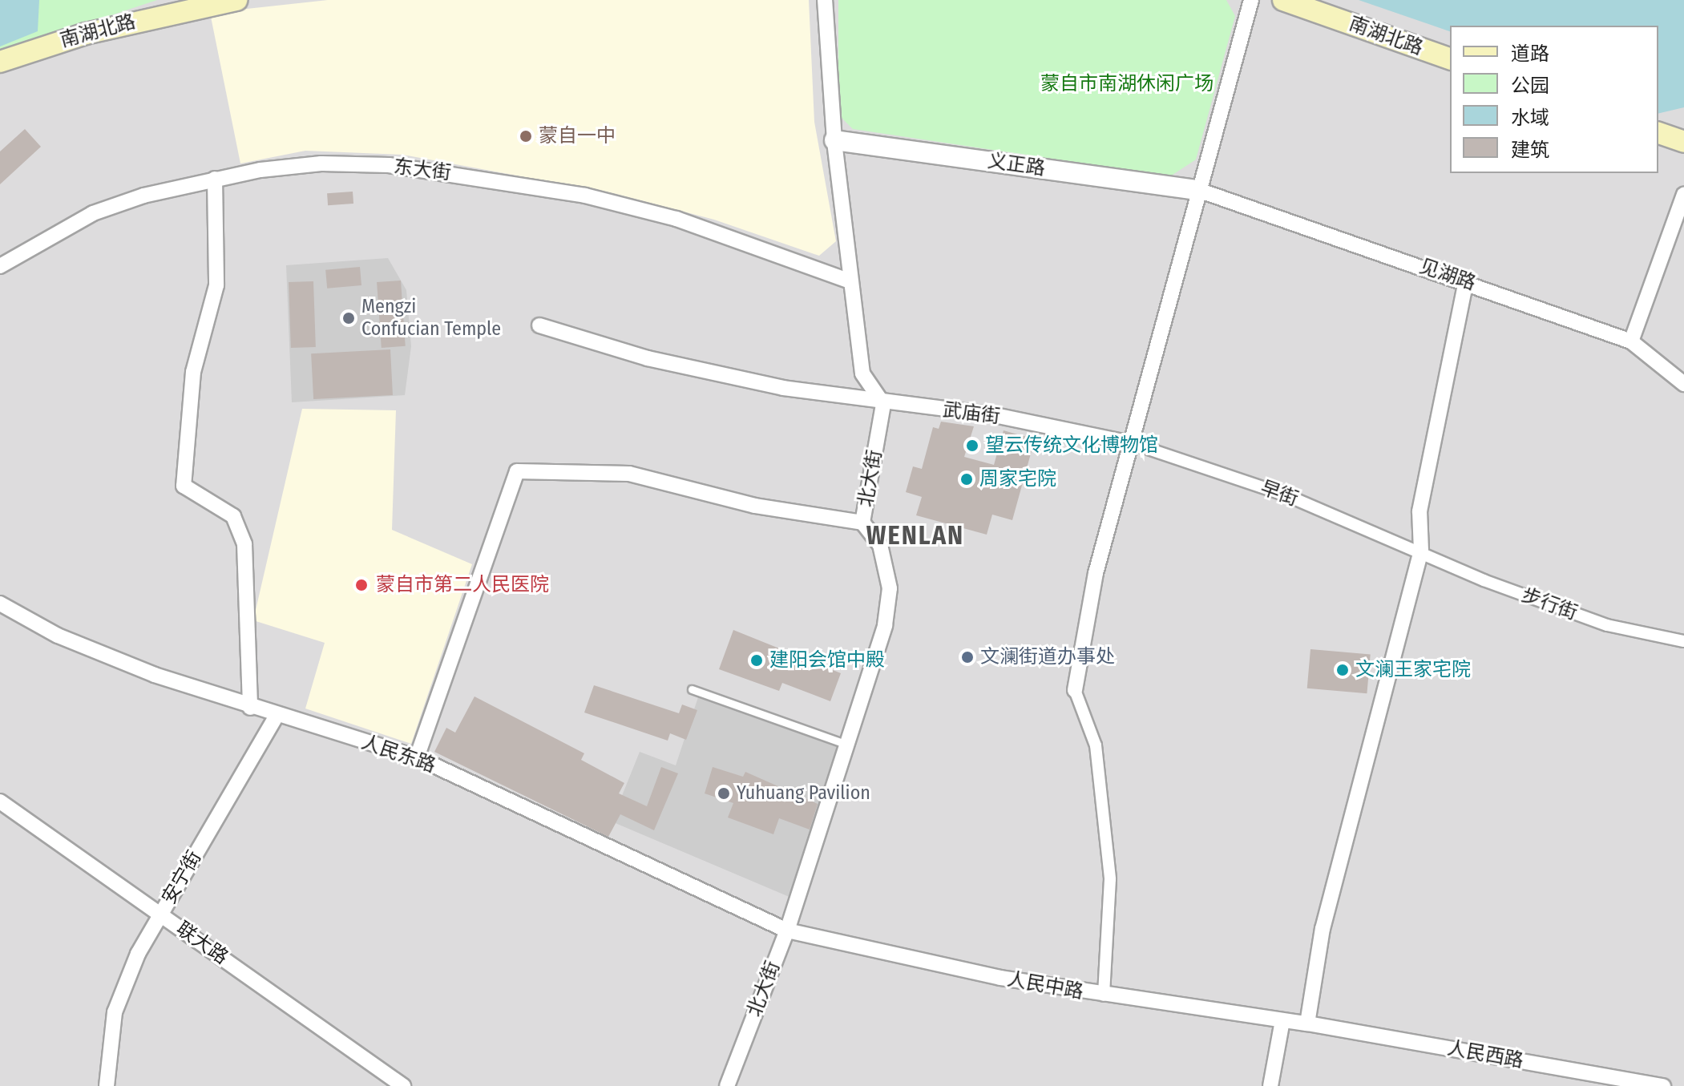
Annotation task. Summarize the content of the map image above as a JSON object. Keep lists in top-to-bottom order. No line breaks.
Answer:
{"streets":{"main road":["南湖北路"],"street":["义正路","东大街","见湖路","武庙街","北大街","早街","步行街","人民东路","安宁街","联大路","人民中路","人民西路"]},"crossings":[["义正路","见湖路"],["武庙街","北大街"],["武庙街","早街"],["北大街","人民东路"],["北大街","人民中路"],["早街","步行街"],["人民东路","安宁街"],["人民东路","人民中路"],["安宁街","联大路"],["人民中路","人民西路"]],"districts":["WENLAN"],"parks":["蒙自市南湖休闲广场"],"places":["蒙自一中","Mengzi Confucian Temple","望云传统文化博物馆","周家宅院","蒙自市第二人民医院","文澜街道办事处","建阳会馆中殿","文澜王家宅院","Yuhuang Pavilion"],"legend":["道路","公园","水域","建筑"]}
